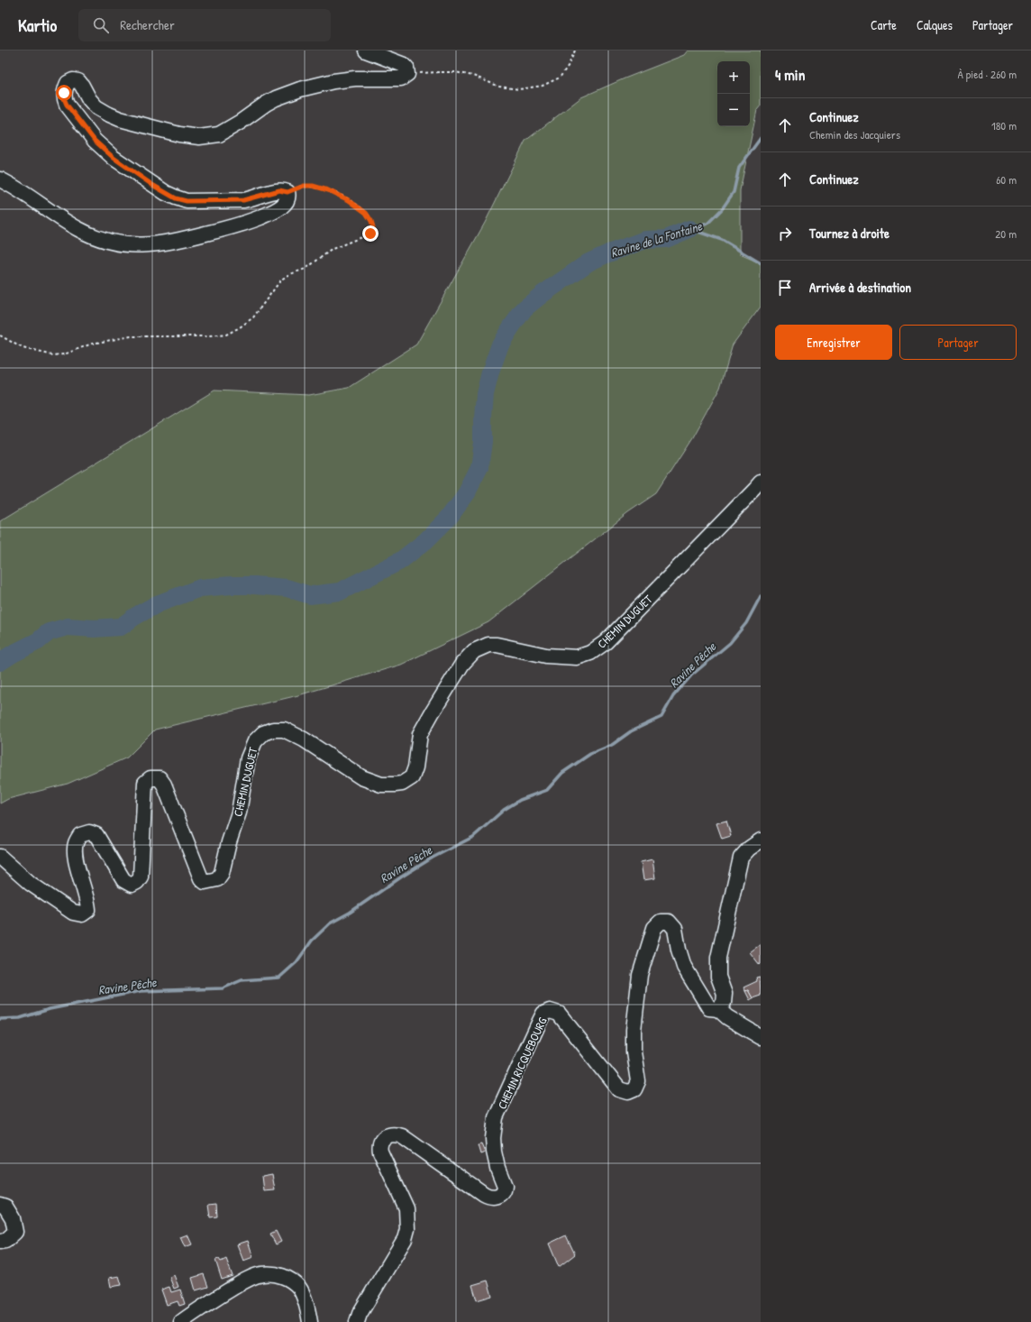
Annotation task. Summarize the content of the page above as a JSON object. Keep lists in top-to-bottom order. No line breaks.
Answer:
{"streets":{"street":["CHEMIN DUGUET","CHEMIN RICQUEBOURG"]},"water":["Ravine de la Fontaine","Ravine Pêche"],"page":{"header":"Kartio","search":"Rechercher","nav":["Carte","Calques","Partager"],"heading":["4 min","À pied · 260 m"],"map_buttons":["+","−"],"list":[["Continuez","Chemin des Jacquiers","180 m"],["Continuez","60 m"],["Tournez à droite","20 m"],"Arrivée à destination"],"buttons":["Enregistrer","Partager"]}}
